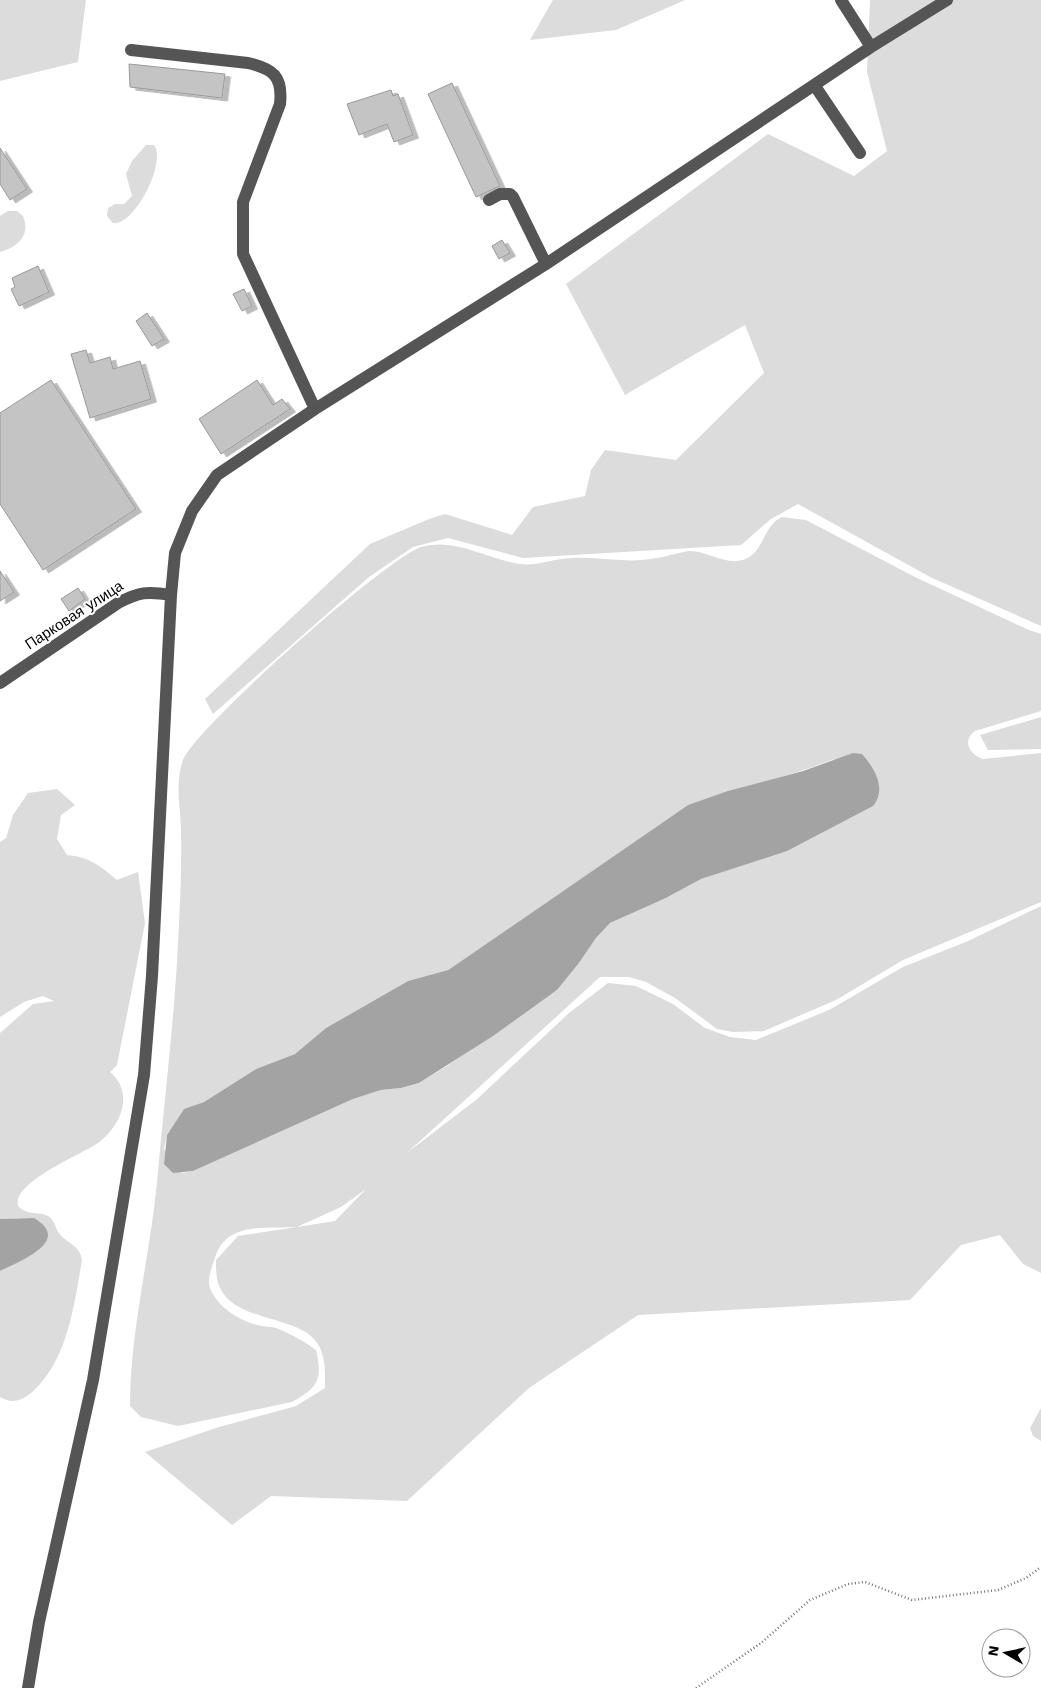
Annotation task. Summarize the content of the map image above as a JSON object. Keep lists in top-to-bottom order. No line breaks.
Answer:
{"streets":{"street":["Парковая улица"]},"north":"left"}
